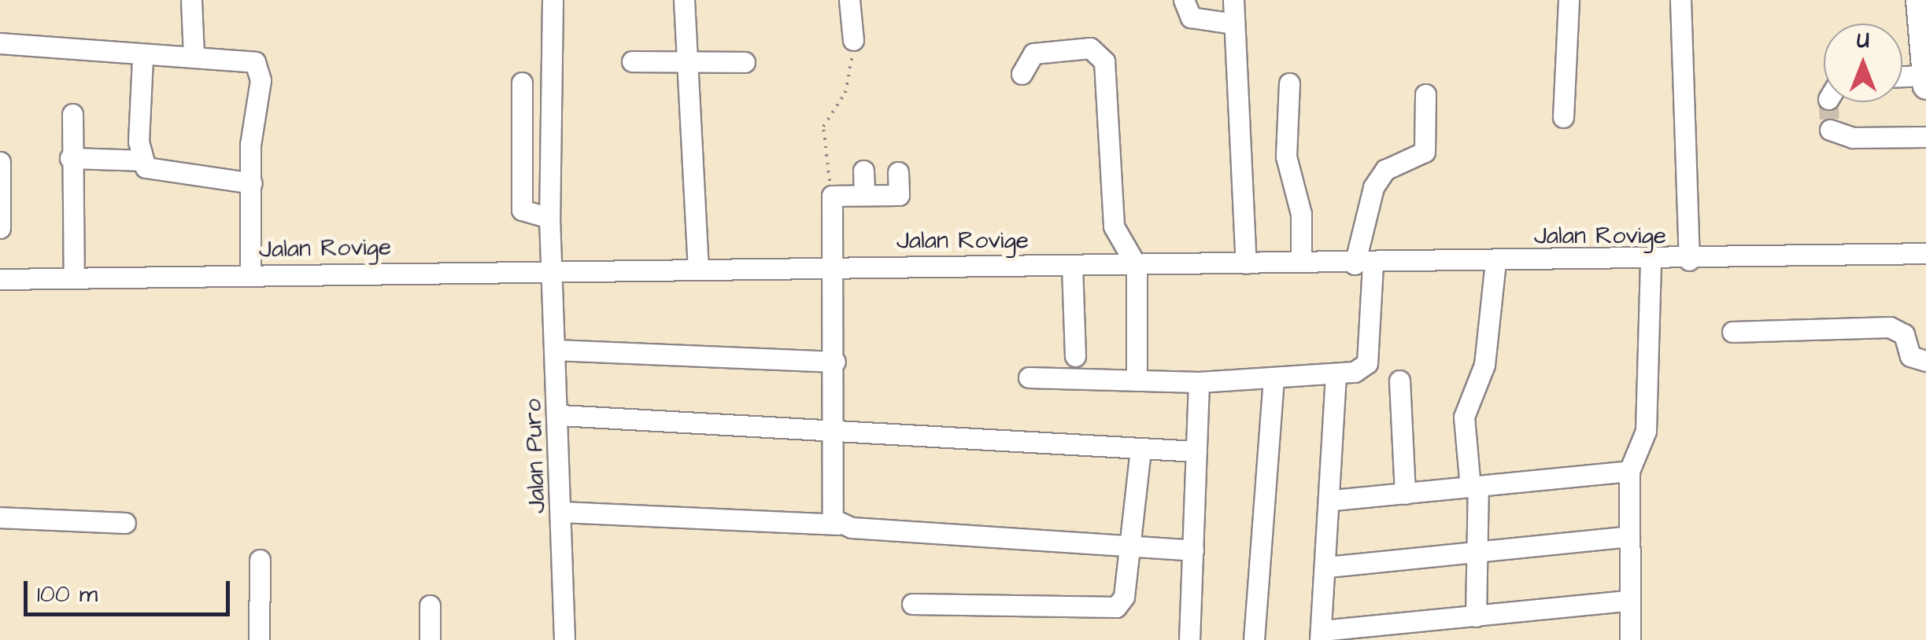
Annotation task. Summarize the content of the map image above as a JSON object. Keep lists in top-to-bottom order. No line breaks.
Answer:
{"streets":{"street":["Jalan Rovige","Jalan Puro"]},"crossings":[["Jalan Rovige","Jalan Puro"]],"scale_bar":"100 m","north":"top"}
